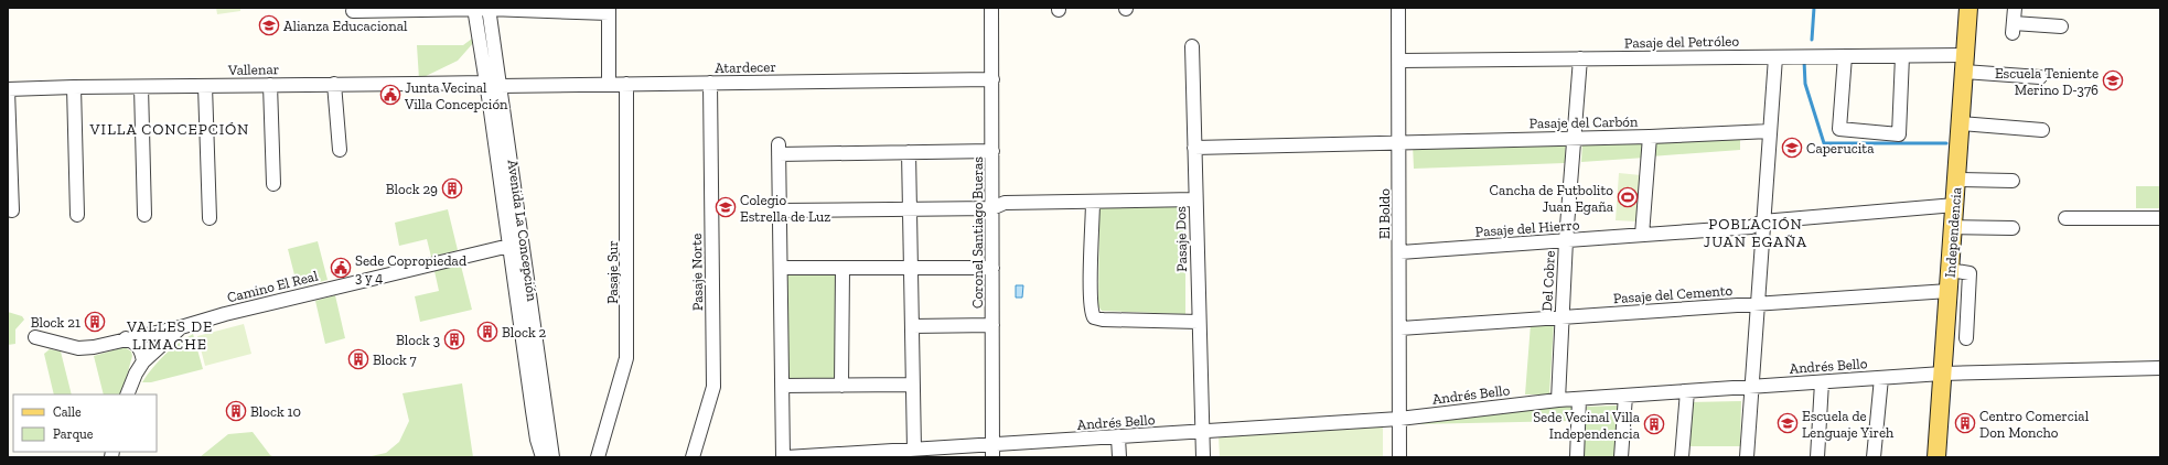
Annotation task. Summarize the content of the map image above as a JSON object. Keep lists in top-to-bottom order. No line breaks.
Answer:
{"streets":{"main road":["Independencia"],"street":["Pasaje del Petróleo","Atardecer","Vallenar","Pasaje del Carbón","El Boldo","Pasaje del Hierro","Avenida La Concepción","Coronel Santiago Bueras","Pasaje Dos","Pasaje Sur","Pasaje Norte","Del Cobre","Camino El Real","Pasaje del Cemento","Andrés Bello"]},"crossings":[["Pasaje del Petróleo","El Boldo"],["Pasaje del Petróleo","Independencia"],["Pasaje del Petróleo","Del Cobre"],["Atardecer","Vallenar"],["Atardecer","Avenida La Concepción"],["Atardecer","Coronel Santiago Bueras"],["Atardecer","Pasaje Sur"],["Atardecer","Pasaje Norte"],["Vallenar","Avenida La Concepción"],["Pasaje del Carbón","El Boldo"],["Pasaje del Carbón","Pasaje Dos"],["Pasaje del Carbón","Del Cobre"],["El Boldo","Pasaje del Hierro"],["El Boldo","Pasaje del Cemento"],["El Boldo","Andrés Bello"],["Pasaje del Hierro","Independencia"],["Pasaje del Hierro","Del Cobre"],["Avenida La Concepción","Camino El Real"],["Coronel Santiago Bueras","Andrés Bello"],["Independencia","Pasaje del Cemento"],["Independencia","Andrés Bello"],["Pasaje Dos","Andrés Bello"],["Del Cobre","Pasaje del Cemento"],["Del Cobre","Andrés Bello"]],"districts":["VILLA CONCEPCIÓN","POBLACIÓN JUAN EGAÑA","VALLES DE LIMACHE"],"places":{"school or university":["Alianza Educacional","Escuela Teniente Merino D-376","Caperucita","Colegio Estrella de Luz","Escuela de Lenguaje Yireh"],"public building":["Junta Vecinal Villa Concepción","Sede Copropiedad 3 y 4"],"building":["Block 29","Block 21","Block 2","Block 3","Block 7","Block 10","Centro Comercial Don Moncho","Sede Vecinal Villa Independencia"],"sports":["Cancha de Futbolito Juan Egaña"]},"legend":["Calle","Parque"]}
